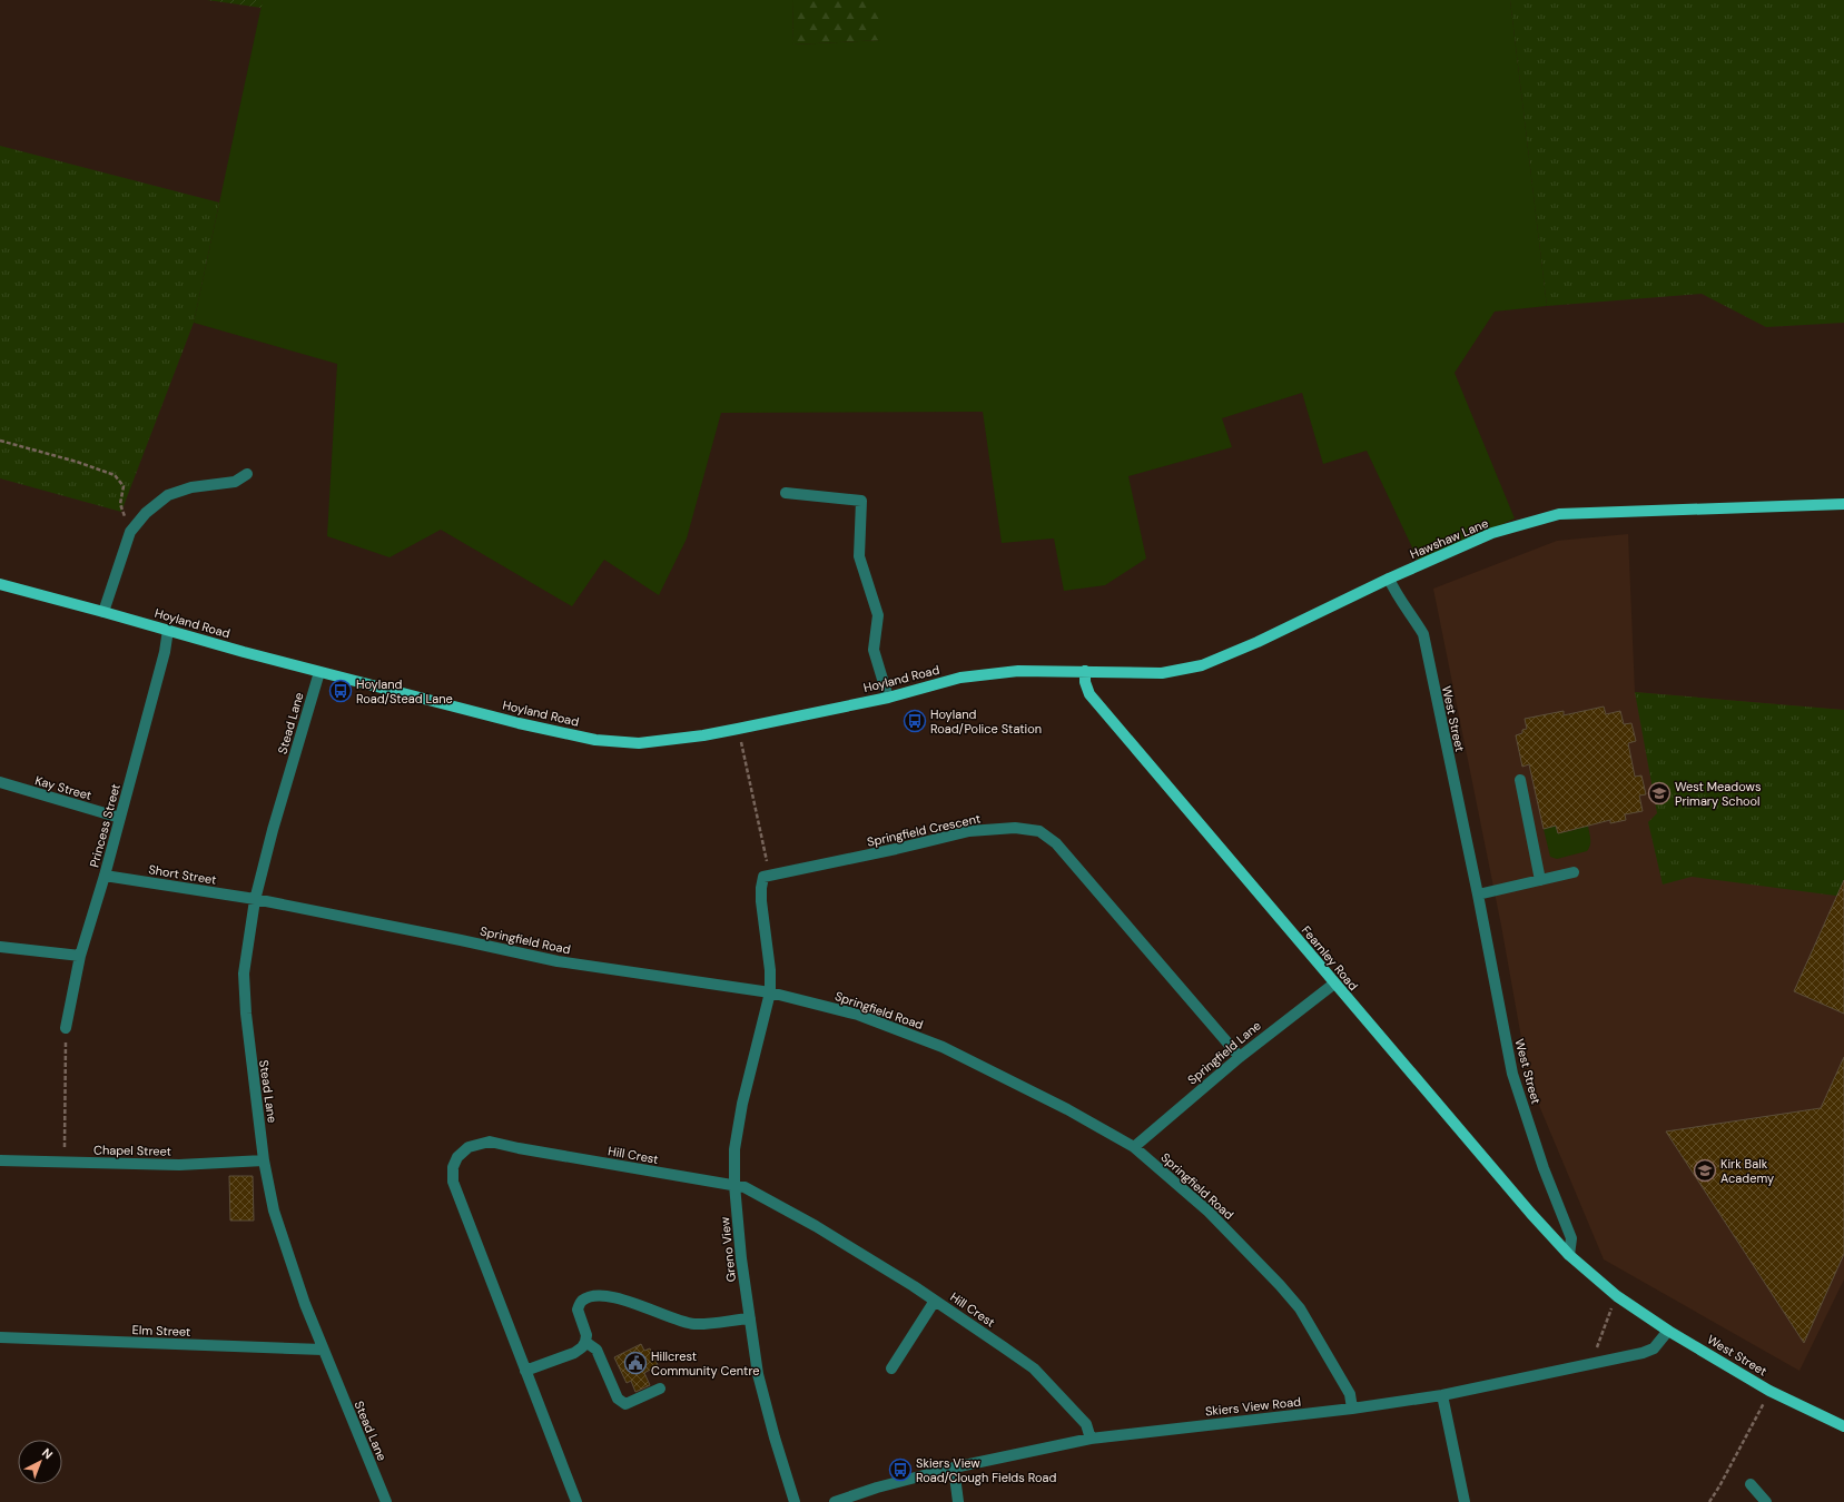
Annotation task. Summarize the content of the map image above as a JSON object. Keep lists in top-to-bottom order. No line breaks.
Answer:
{"streets":{"main road":["Hawshaw Lane","Hoyland Road","West Street","Fearnley Road"],"street":["Stead Lane","Kay Street","Princess Street","Springfield Crescent","Short Street","Springfield Road","Springfield Lane","Chapel Street","Hill Crest","Greno View","Elm Street","Skiers View Road"]},"crossings":[["Hawshaw Lane","Hoyland Road"],["Hawshaw Lane","West Street"],["Hawshaw Lane","Fearnley Road"],["Hoyland Road","Stead Lane"],["Hoyland Road","Princess Street"],["Hoyland Road","Fearnley Road"],["West Street","Fearnley Road"],["West Street","Skiers View Road"],["Stead Lane","Short Street"],["Stead Lane","Springfield Road"],["Stead Lane","Chapel Street"],["Stead Lane","Elm Street"],["Kay Street","Princess Street"],["Princess Street","Short Street"],["Springfield Crescent","Springfield Lane"],["Short Street","Springfield Road"],["Springfield Road","Springfield Lane"],["Springfield Road","Greno View"],["Springfield Road","Skiers View Road"],["Fearnley Road","Springfield Lane"],["Hill Crest","Greno View"],["Hill Crest","Skiers View Road"]],"places":{"bus stop":["Hoyland Road/Stead Lane","Hoyland Road/Police Station","Skiers View Road/Clough Fields Road"],"school or university":["West Meadows Primary School","Kirk Balk Academy"],"public building":["Hillcrest Community Centre"]},"north":"top right"}
